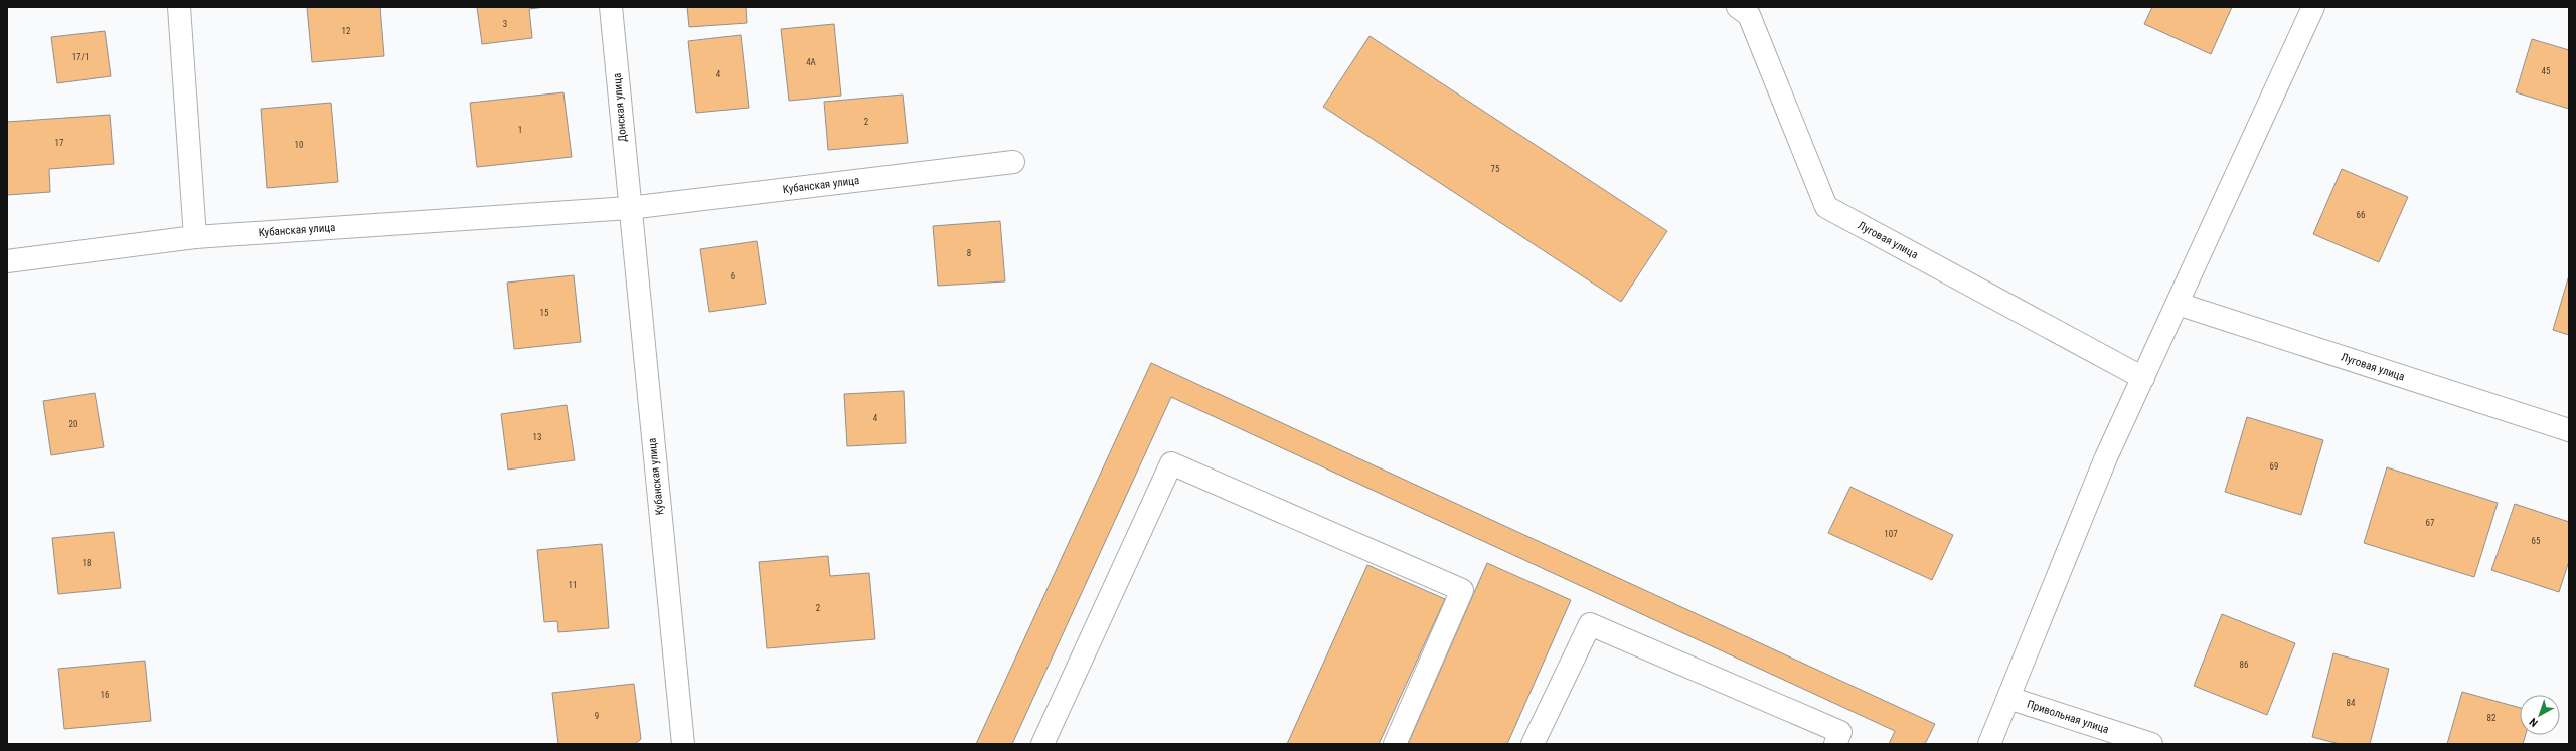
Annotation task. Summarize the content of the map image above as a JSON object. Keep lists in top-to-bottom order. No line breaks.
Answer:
{"streets":{"street":["Донская улица","Кубанская улица","Луговая улица","Привольная улица"]},"crossings":[["Донская улица","Кубанская улица"]],"house_numbers":["3","12","17/1","4А","45","4","2","1","17","10","75","66","8","6","15","4","20","13","69","67","107","65","18","11","2","86","16","84","9","82"],"north":"bottom left"}
